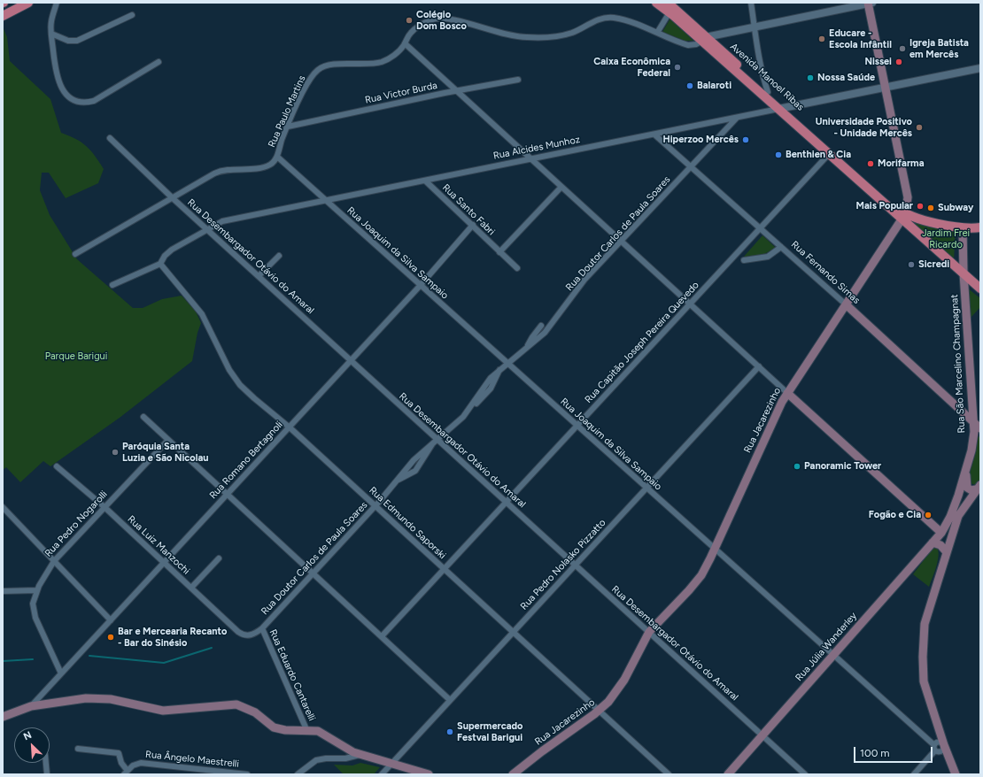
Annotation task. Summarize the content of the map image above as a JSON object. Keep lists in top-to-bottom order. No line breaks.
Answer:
{"streets":{"main road":["Avenida Manoel Ribas","Rua Fernando Simas","Rua São Marcelino Champagnat","Rua Jacarezinho","Rua Júlia Wanderley"],"street":["Rua Victor Burda","Rua Paulo Martins","Rua Alcides Munhoz","Rua Santo Fabri","Rua Doutor Carlos de Paula Soares","Rua Joaquim da Silva Sampaio","Rua Desembargador Otávio do Amaral","Rua Capitão Joseph Pereira Quevedo","Rua Romano Bertagnoli","Rua Edmundo Saporski","Rua Pedro Nogarolli","Rua Luiz Manzochi","Rua Pedro Nolasko Pizzatto","Rua Eduardo Cantarelli","Rua Ângelo Maestrelli"]},"crossings":[["Avenida Manoel Ribas","Rua Paulo Martins"],["Avenida Manoel Ribas","Rua Alcides Munhoz"],["Avenida Manoel Ribas","Rua Capitão Joseph Pereira Quevedo"],["Avenida Manoel Ribas","Rua São Marcelino Champagnat"],["Avenida Manoel Ribas","Rua Jacarezinho"],["Rua Victor Burda","Rua Paulo Martins"],["Rua Paulo Martins","Rua Joaquim da Silva Sampaio"],["Rua Paulo Martins","Rua Desembargador Otávio do Amaral"],["Rua Alcides Munhoz","Rua Santo Fabri"],["Rua Alcides Munhoz","Rua Doutor Carlos de Paula Soares"],["Rua Alcides Munhoz","Rua Joaquim da Silva Sampaio"],["Rua Alcides Munhoz","Rua Desembargador Otávio do Amaral"],["Rua Alcides Munhoz","Rua Fernando Simas"],["Rua Alcides Munhoz","Rua Jacarezinho"],["Rua Alcides Munhoz","Rua Edmundo Saporski"],["Rua Santo Fabri","Rua Romano Bertagnoli"],["Rua Doutor Carlos de Paula Soares","Rua Joaquim da Silva Sampaio"],["Rua Doutor Carlos de Paula Soares","Rua Desembargador Otávio do Amaral"],["Rua Doutor Carlos de Paula Soares","Rua Fernando Simas"],["Rua Doutor Carlos de Paula Soares","Rua Edmundo Saporski"],["Rua Doutor Carlos de Paula Soares","Rua Luiz Manzochi"],["Rua Doutor Carlos de Paula Soares","Rua Eduardo Cantarelli"],["Rua Joaquim da Silva Sampaio","Rua Capitão Joseph Pereira Quevedo"],["Rua Joaquim da Silva Sampaio","Rua Jacarezinho"],["Rua Joaquim da Silva Sampaio","Rua Romano Bertagnoli"],["Rua Joaquim da Silva Sampaio","Rua Pedro Nolasko Pizzatto"],["Rua Joaquim da Silva Sampaio","Rua Júlia Wanderley"],["Rua Desembargador Otávio do Amaral","Rua Capitão Joseph Pereira Quevedo"],["Rua Desembargador Otávio do Amaral","Rua Jacarezinho"],["Rua Desembargador Otávio do Amaral","Rua Romano Bertagnoli"],["Rua Desembargador Otávio do Amaral","Rua Pedro Nolasko Pizzatto"],["Rua Desembargador Otávio do Amaral","Rua Júlia Wanderley"],["Rua Fernando Simas","Rua Capitão Joseph Pereira Quevedo"],["Rua Fernando Simas","Rua São Marcelino Champagnat"],["Rua Fernando Simas","Rua Jacarezinho"],["Rua Capitão Joseph Pereira Quevedo","Rua Edmundo Saporski"],["Rua São Marcelino Champagnat","Rua Júlia Wanderley"],["Rua Jacarezinho","Rua Edmundo Saporski"],["Rua Romano Bertagnoli","Rua Edmundo Saporski"],["Rua Romano Bertagnoli","Rua Pedro Nogarolli"],["Rua Romano Bertagnoli","Rua Luiz Manzochi"],["Rua Edmundo Saporski","Rua Pedro Nolasko Pizzatto"],["Rua Pedro Nogarolli","Rua Luiz Manzochi"]],"parks":["Jardim Frei Ricardo","Parque Barigui"],"places":["Colégio Dom Bosco","Educare - Escola Infântil","Igreja Batista em Mercês","Nissei","Caixa Econômica Federal","Nossa Saúde","Balaroti","Universidade Positivo - Unidade Mercês","Hiperzoo Mercês","Benthien & Cia","Morifarma","Mais Popular","Subway","Sicredi","Paróquia Santa Luzia e São Nicolau","Panoramic Tower","Fogão e Cia","Bar e Mercearia Recanto - Bar do Sinésio","Supermercado Festval Barigui"],"scale_bar":"100 m","north":"top left"}
